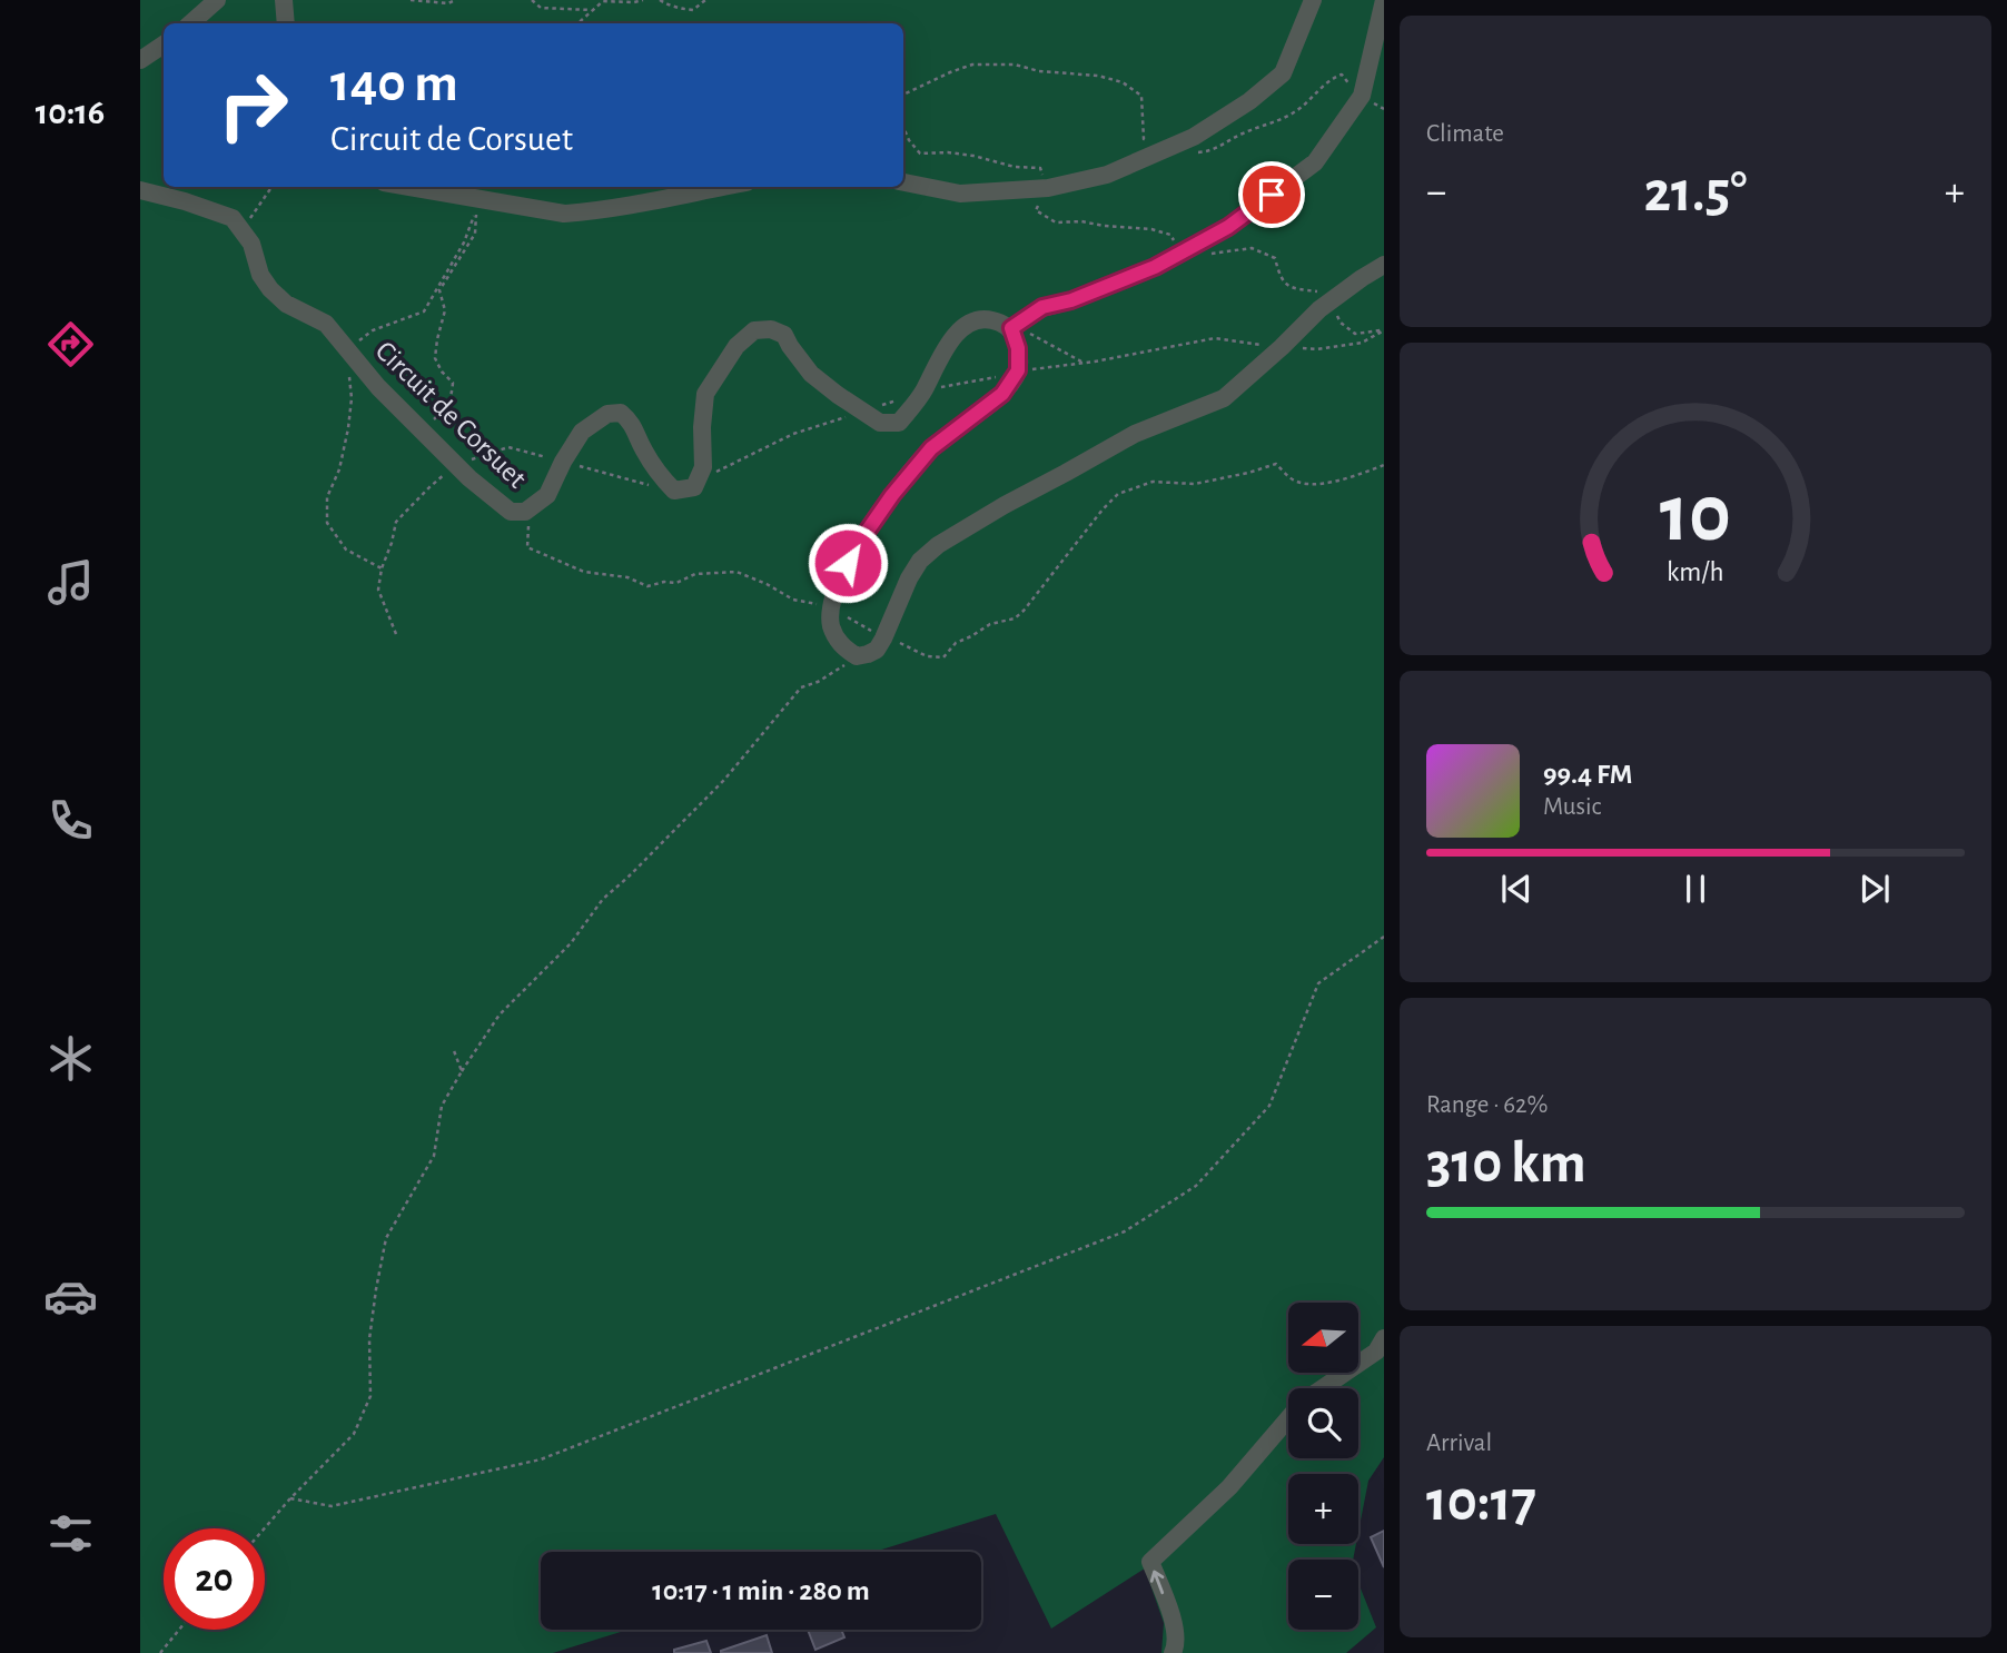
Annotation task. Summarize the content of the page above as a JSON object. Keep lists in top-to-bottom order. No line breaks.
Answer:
{"streets":{"street":["Circuit de Corsuet"]},"north":"left","page":{"tabs":"10:16","tile":["Climate",["Range · 62%","310 km"],["Arrival","10:17"]],"turn":["140 m","Circuit de Corsuet"],"heat":["−","21.5°","+"],"song":["99.4 FM","Music"],"map_buttons":["+","−"],"limit":"20","trip":"10:17 · 1 min · 280 m","gauge":["10","km/h"]}}
